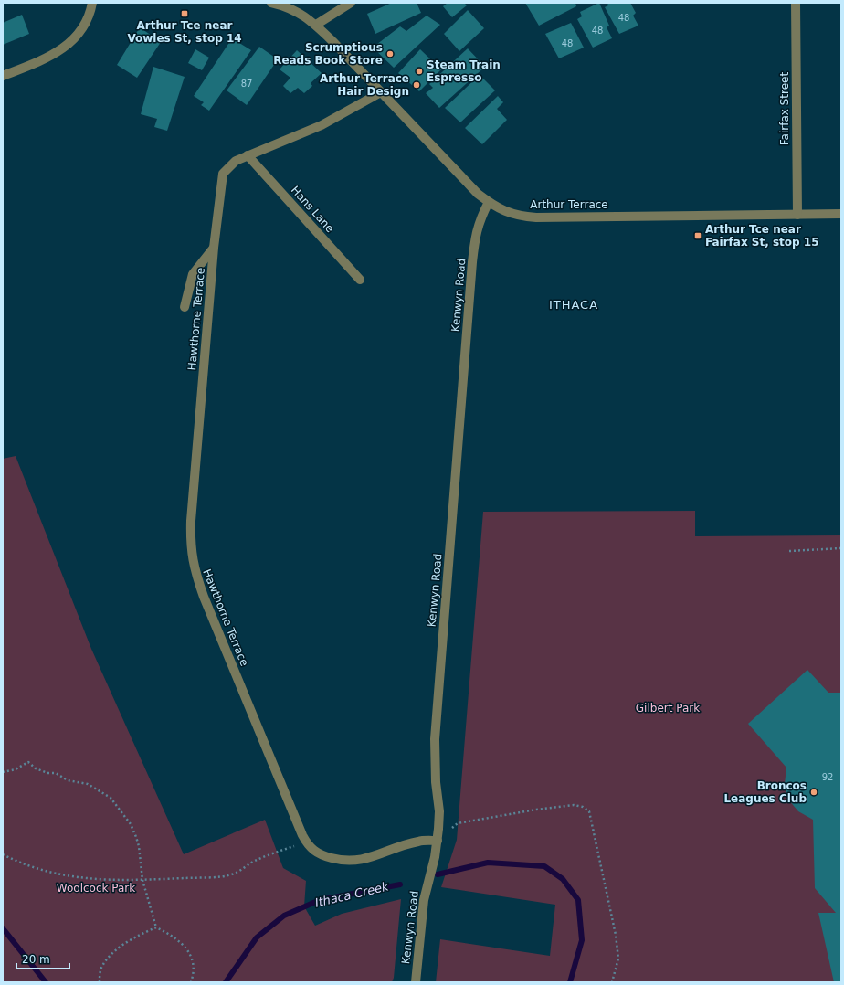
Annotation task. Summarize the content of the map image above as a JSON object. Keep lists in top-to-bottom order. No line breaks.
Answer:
{"streets":{"street":["Fairfax Street","Arthur Terrace","Hans Lane","Kenwyn Road","Hawthorne Terrace"]},"crossings":[["Fairfax Street","Arthur Terrace"],["Arthur Terrace","Kenwyn Road"],["Arthur Terrace","Hawthorne Terrace"],["Hans Lane","Hawthorne Terrace"],["Kenwyn Road","Hawthorne Terrace"]],"districts":["ITHACA"],"water":["Ithaca Creek"],"parks":["Gilbert Park","Woolcock Park"],"places":{"transit":["Arthur Tce near Vowles St, stop 14","Arthur Tce near Fairfax St, stop 15"],"other":["Scrumptious Reads Book Store","Steam Train Espresso","Arthur Terrace Hair Design","Broncos Leagues Club"]},"house_numbers":["48","48","48","87","92"],"scale_bar":"20 m"}
